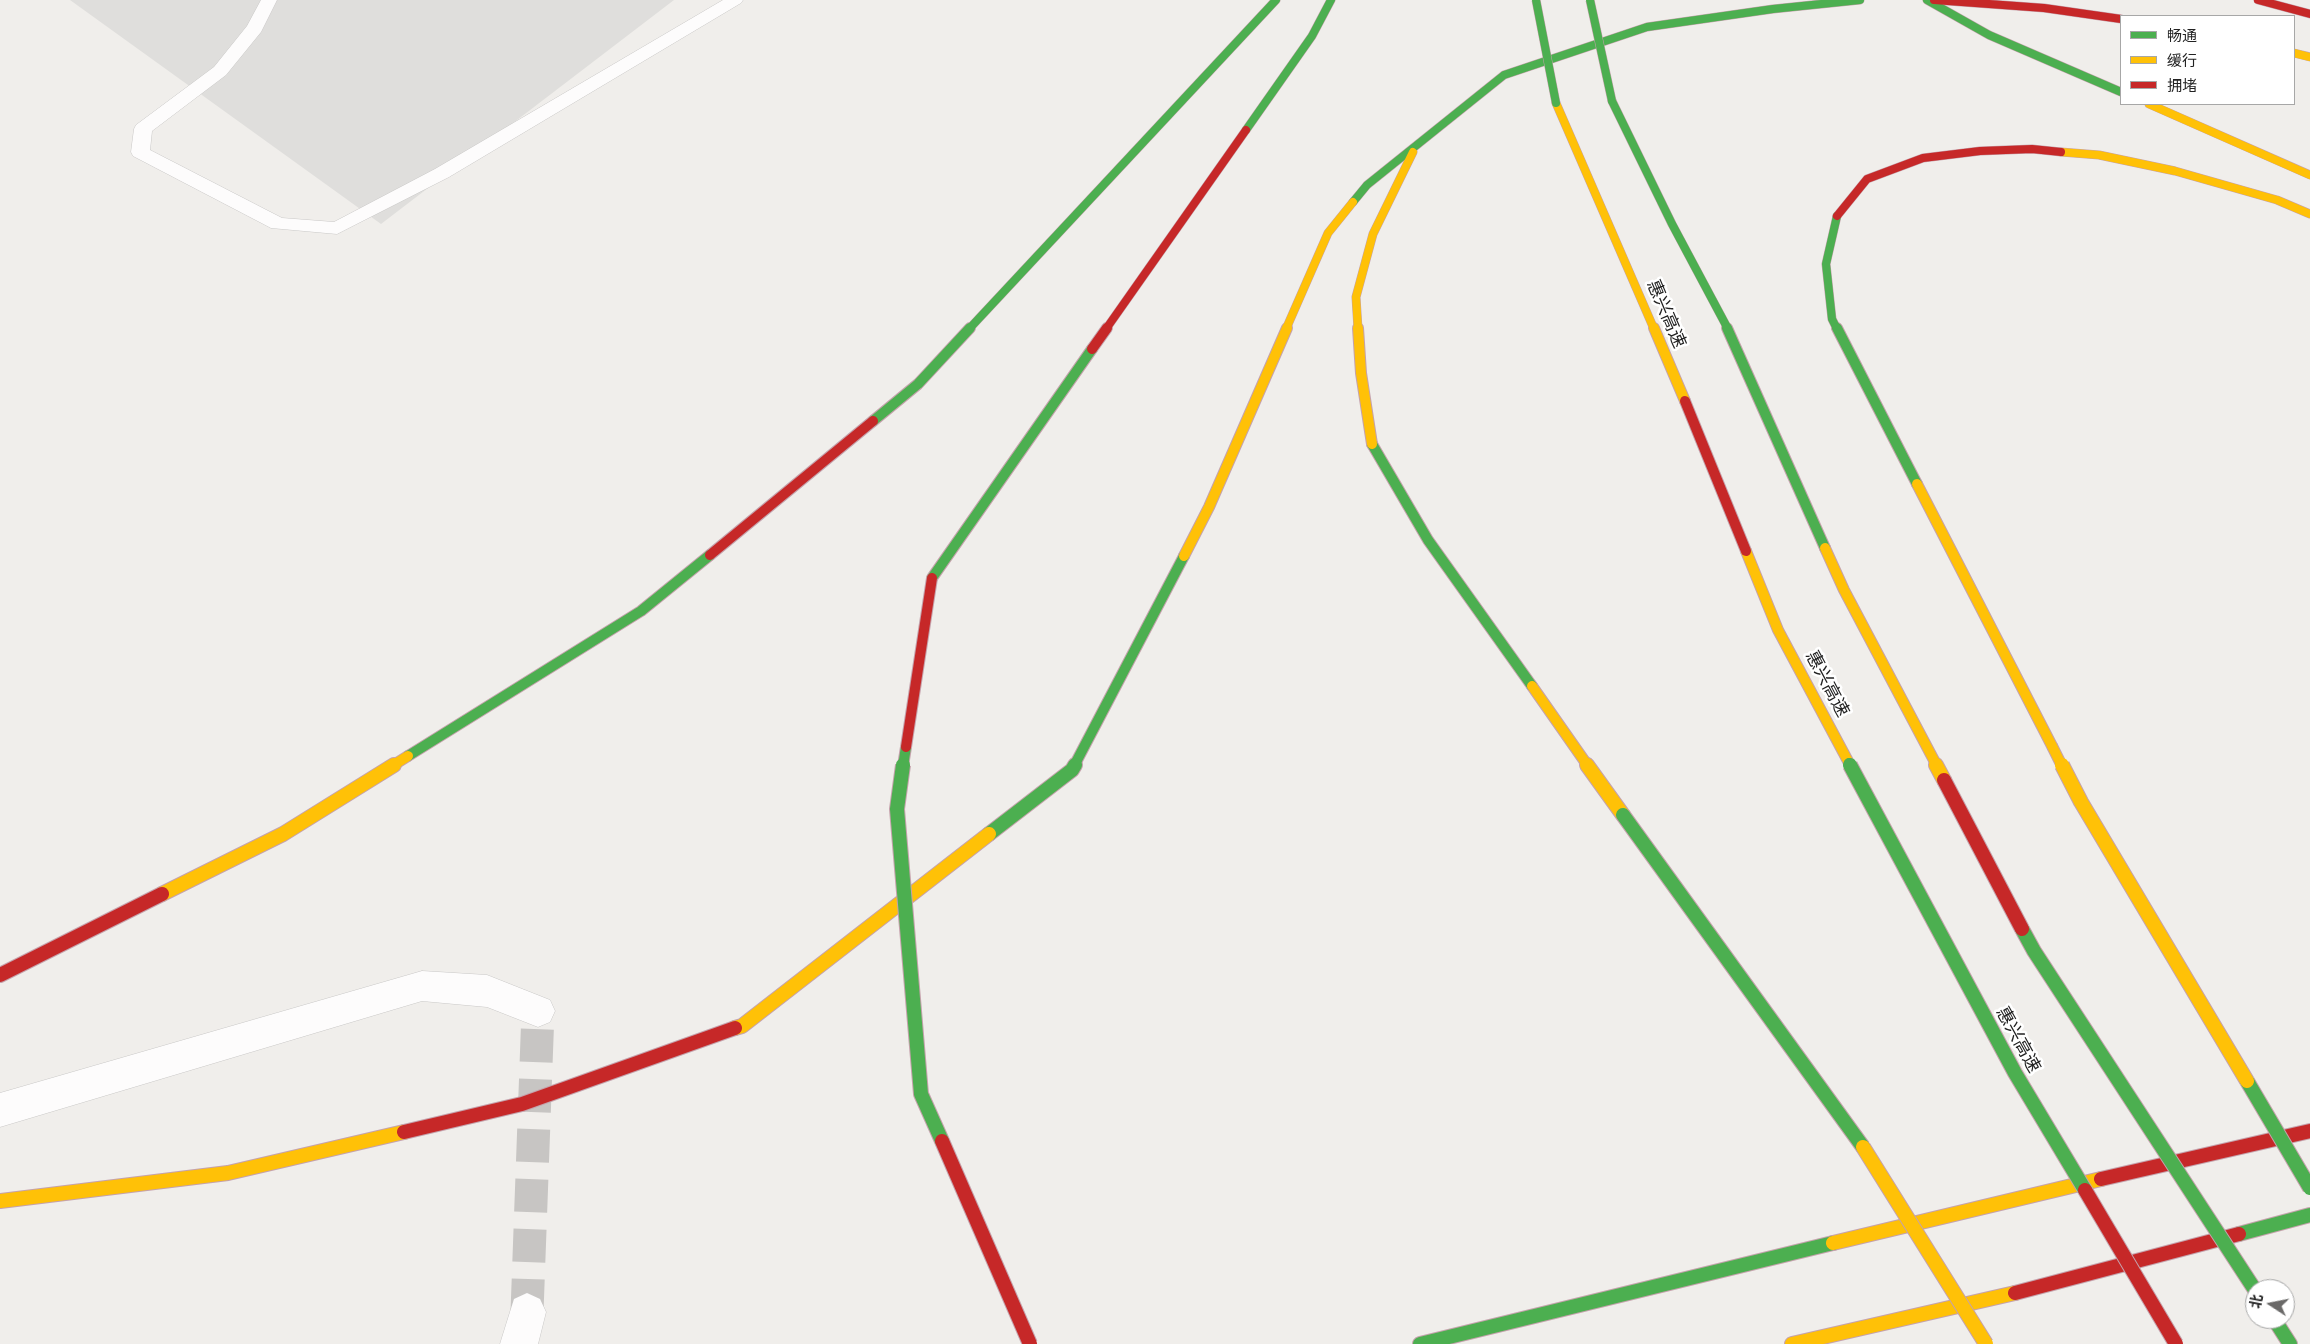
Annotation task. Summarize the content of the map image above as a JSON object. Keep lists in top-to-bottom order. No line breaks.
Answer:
{"streets":{"highway":["惠兴高速"]},"legend":["畅通","缓行","拥堵"],"north":"left"}
